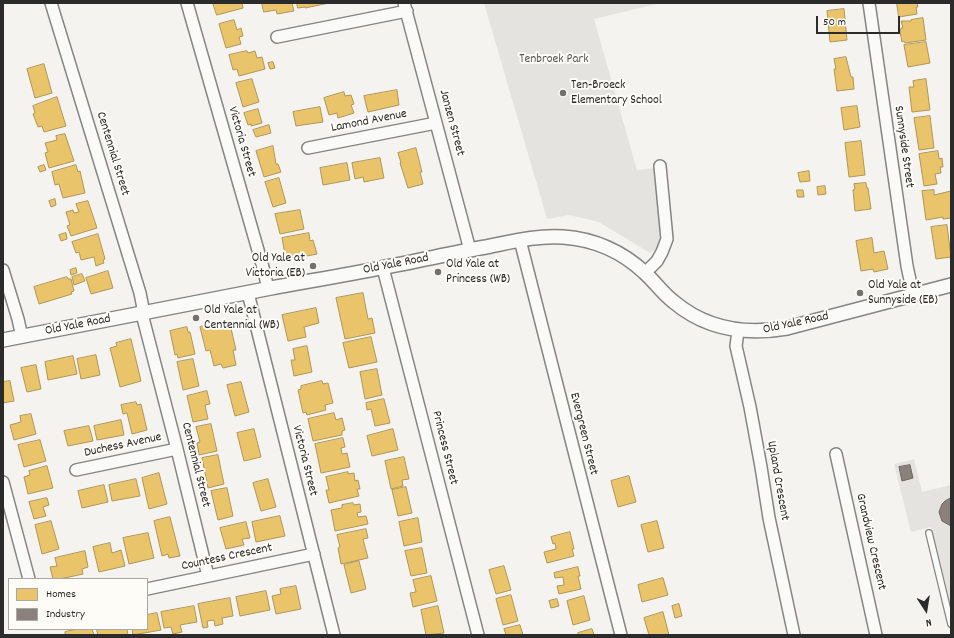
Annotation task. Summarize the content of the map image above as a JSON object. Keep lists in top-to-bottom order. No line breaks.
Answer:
{"streets":{"street":["Lamond Avenue","Janzen Street","Victoria Street","Sunnyside Street","Centennial Street","Old Yale Road","Evergreen Street","Duchess Avenue","Princess Street","Upland Crescent","Grandview Crescent","Countess Crescent"]},"crossings":[["Lamond Avenue","Janzen Street"],["Janzen Street","Old Yale Road"],["Victoria Street","Old Yale Road"],["Victoria Street","Countess Crescent"],["Sunnyside Street","Old Yale Road"],["Centennial Street","Old Yale Road"],["Centennial Street","Duchess Avenue"],["Centennial Street","Countess Crescent"],["Old Yale Road","Evergreen Street"],["Old Yale Road","Princess Street"],["Old Yale Road","Upland Crescent"]],"parks":["Tenbroek Park"],"places":["Ten-Broeck Elementary School","Old Yale at Victoria (EB)","Old Yale at Princess (WB)","Old Yale at Sunnyside (EB)","Old Yale at Centennial (WB)"],"legend":["Homes","Industry"],"scale_bar":"50 m","north":"bottom"}
